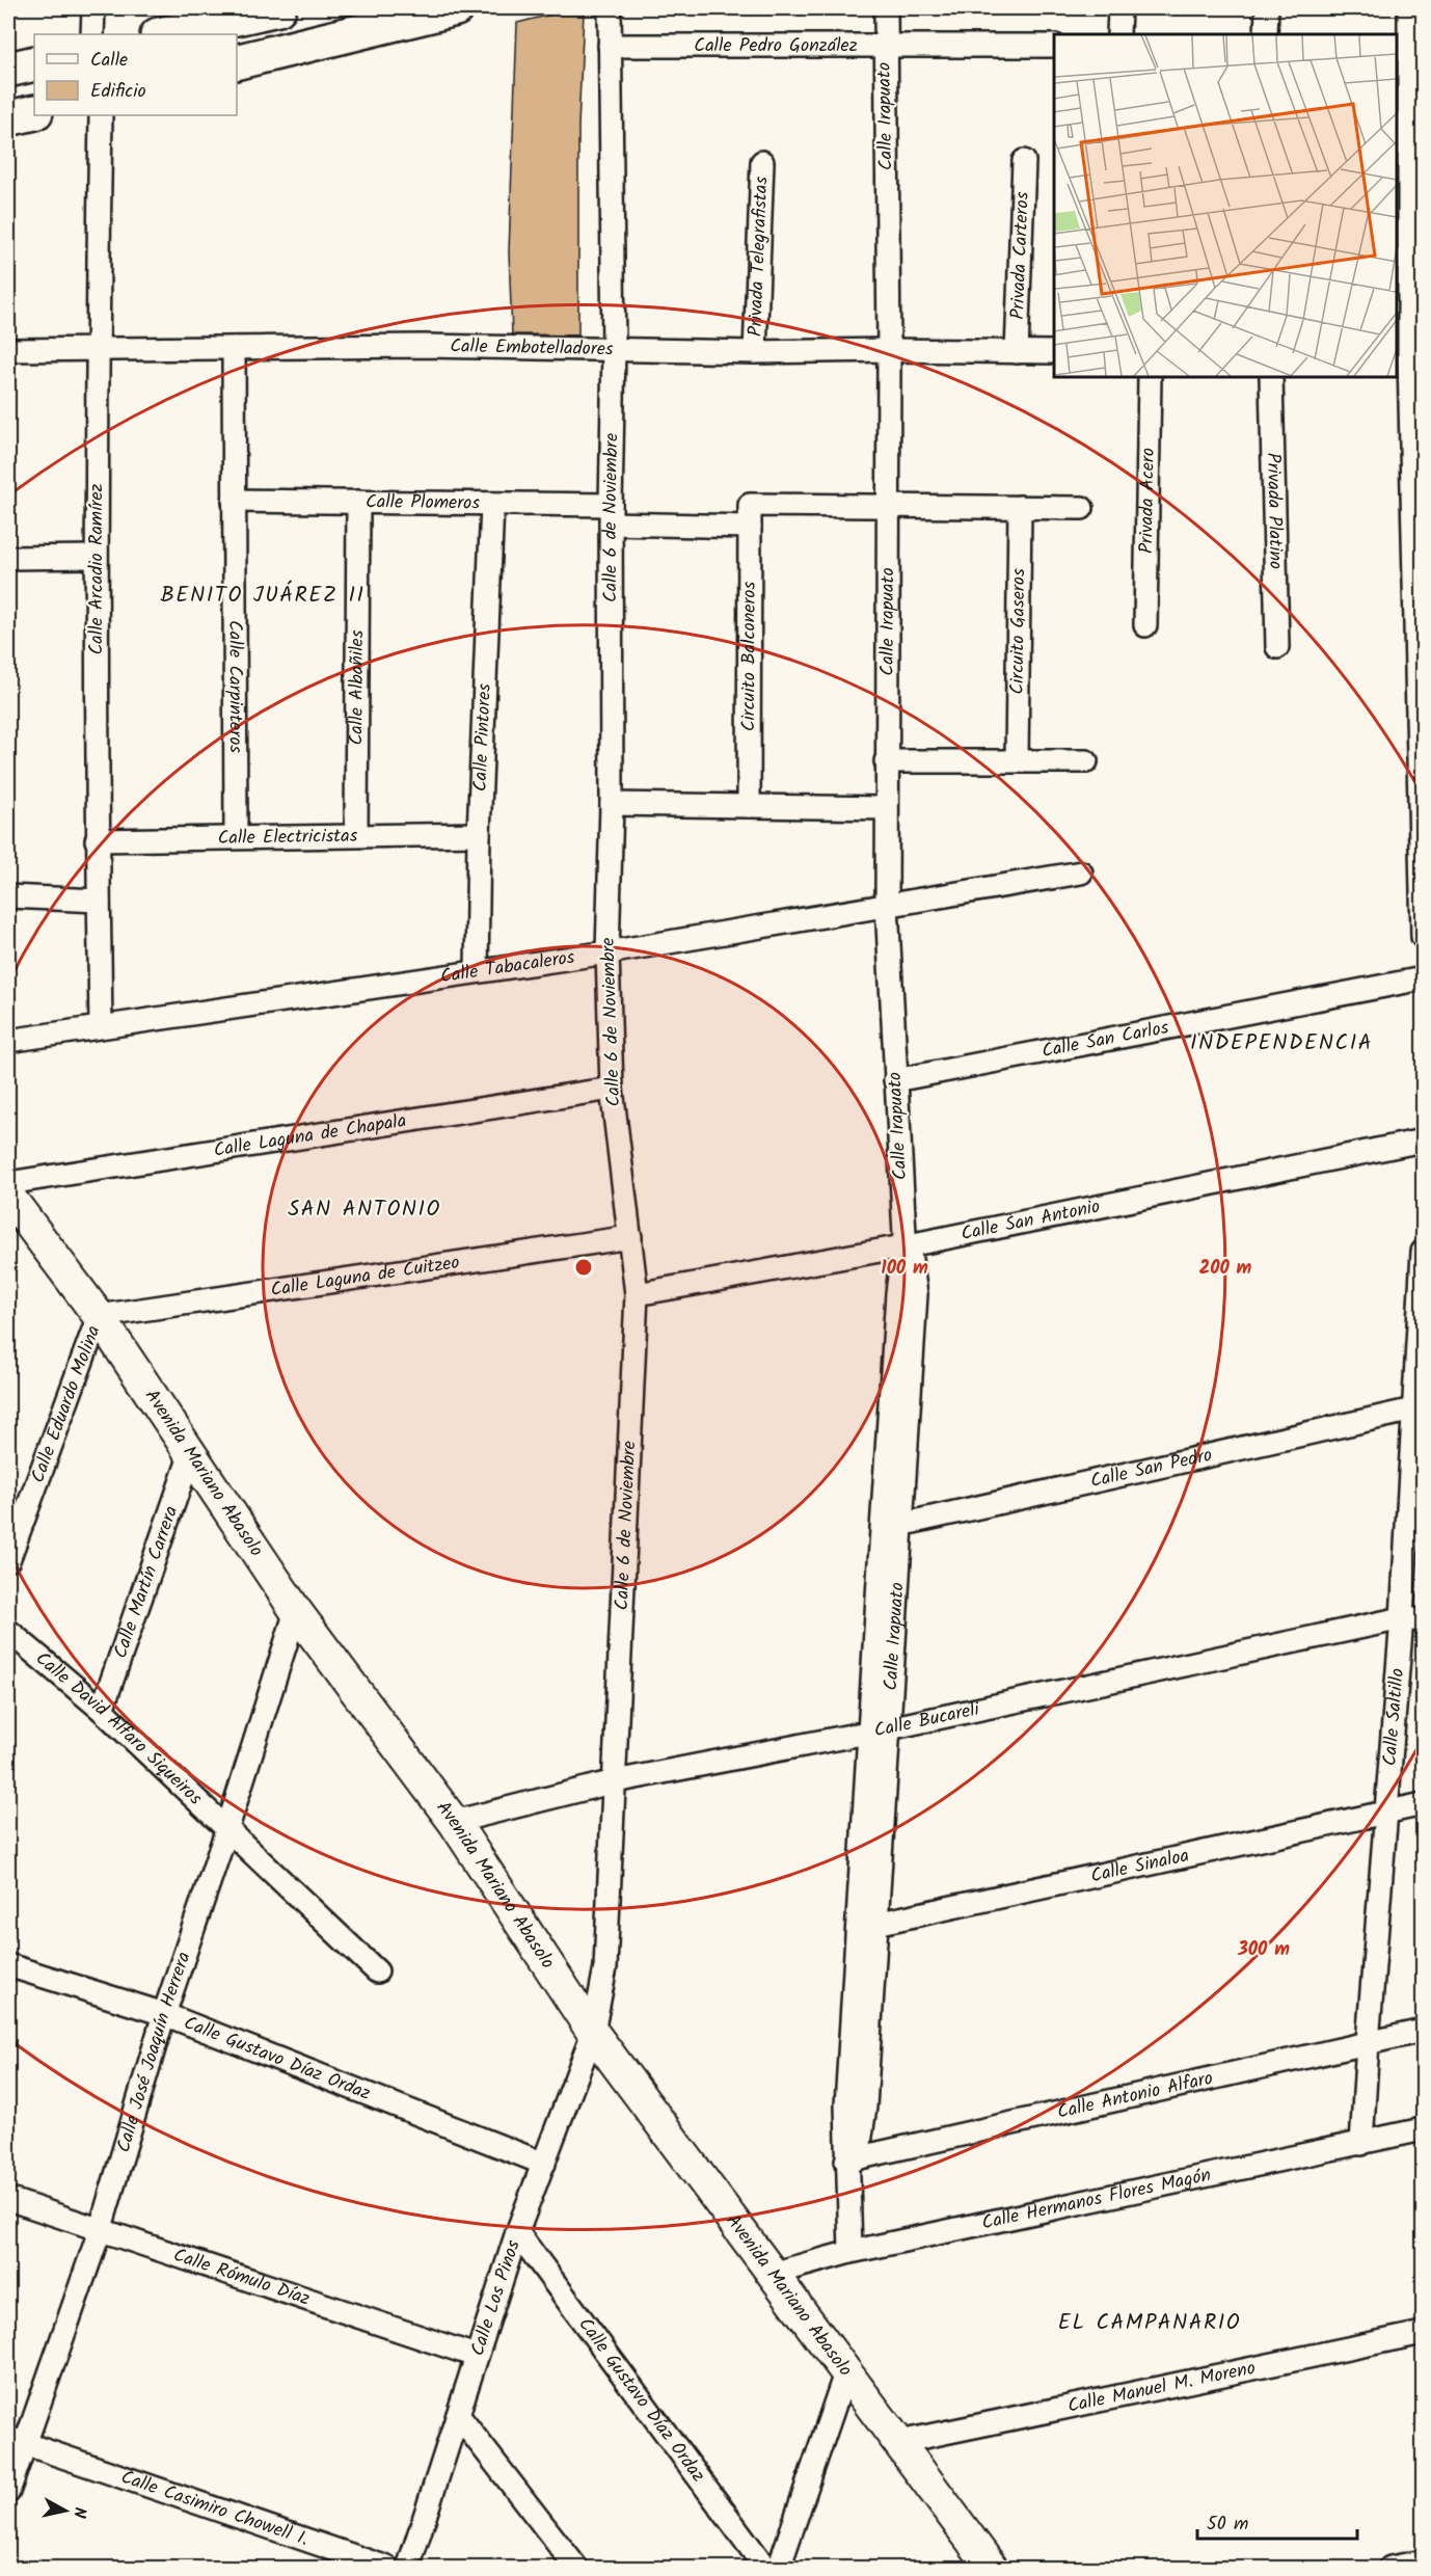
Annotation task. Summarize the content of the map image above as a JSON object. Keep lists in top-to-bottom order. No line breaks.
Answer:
{"streets":{"street":["Calle Pedro González","Calle Irapuato","Privada Carteros","Privada Telegrafistas","Calle Embotelladores","Privada Acero","Calle Plomeros","Privada Platino","Calle 6 de Noviembre","Calle Arcadio Ramírez","Circuito Gaseros","Circuito Balconeros","Calle Carpinteros","Calle Albañiles","Calle Pintores","Calle Electricistas","Calle Tabacaleros","Calle San Carlos","Calle Laguna de Chapala","Calle San Antonio","Calle Laguna de Cuitzeo","Calle Eduardo Molina","Calle San Pedro","Avenida Mariano Abasolo","Calle Martín Carrera","Calle Saltillo","Calle Bucareli","Calle David Alfaro Siqueiros","Calle Sinaloa","Calle José Joaquín Herrera","Calle Gustavo Díaz Ordaz","Calle Antonio Alfaro","Calle Hermanos Flores Magón","Calle Rómulo Díaz","Calle Los Pinos","Calle Manuel M. Moreno","Calle Casimiro Chowell I."]},"crossings":[["Calle Pedro González","Calle Irapuato"],["Calle Pedro González","Calle 6 de Noviembre"],["Calle Irapuato","Calle Embotelladores"],["Calle Irapuato","Circuito Balconeros"],["Calle Irapuato","Calle Tabacaleros"],["Calle Irapuato","Calle San Carlos"],["Calle Irapuato","Calle San Antonio"],["Calle Irapuato","Calle San Pedro"],["Calle Irapuato","Calle Bucareli"],["Calle Irapuato","Calle Sinaloa"],["Calle Irapuato","Calle Antonio Alfaro"],["Calle Irapuato","Calle Hermanos Flores Magón"],["Privada Carteros","Calle Embotelladores"],["Privada Telegrafistas","Calle Embotelladores"],["Calle Embotelladores","Calle 6 de Noviembre"],["Calle Embotelladores","Calle Arcadio Ramírez"],["Calle Embotelladores","Calle Carpinteros"],["Calle Plomeros","Calle 6 de Noviembre"],["Calle Plomeros","Circuito Balconeros"],["Calle Plomeros","Calle Carpinteros"],["Calle Plomeros","Calle Albañiles"],["Calle Plomeros","Calle Pintores"],["Calle 6 de Noviembre","Calle Tabacaleros"],["Calle 6 de Noviembre","Calle Laguna de Chapala"],["Calle 6 de Noviembre","Calle San Antonio"],["Calle 6 de Noviembre","Calle Laguna de Cuitzeo"],["Calle 6 de Noviembre","Avenida Mariano Abasolo"],["Calle 6 de Noviembre","Calle Bucareli"],["Calle 6 de Noviembre","Calle Los Pinos"],["Calle Arcadio Ramírez","Calle Electricistas"],["Calle Arcadio Ramírez","Calle Tabacaleros"],["Calle Carpinteros","Calle Electricistas"],["Calle Albañiles","Calle Electricistas"],["Calle Pintores","Calle Electricistas"],["Calle Pintores","Calle Tabacaleros"],["Calle Laguna de Cuitzeo","Calle Eduardo Molina"],["Calle Laguna de Cuitzeo","Avenida Mariano Abasolo"],["Calle Eduardo Molina","Avenida Mariano Abasolo"],["Calle San Pedro","Calle Saltillo"],["Avenida Mariano Abasolo","Calle Martín Carrera"],["Avenida Mariano Abasolo","Calle Bucareli"],["Avenida Mariano Abasolo","Calle José Joaquín Herrera"],["Avenida Mariano Abasolo","Calle Hermanos Flores Magón"],["Avenida Mariano Abasolo","Calle Los Pinos"],["Avenida Mariano Abasolo","Calle Manuel M. Moreno"],["Calle Martín Carrera","Calle David Alfaro Siqueiros"],["Calle Saltillo","Calle Bucareli"],["Calle Saltillo","Calle Sinaloa"],["Calle Saltillo","Calle Antonio Alfaro"],["Calle Saltillo","Calle Hermanos Flores Magón"],["Calle David Alfaro Siqueiros","Calle José Joaquín Herrera"],["Calle José Joaquín Herrera","Calle Gustavo Díaz Ordaz"],["Calle José Joaquín Herrera","Calle Rómulo Díaz"],["Calle José Joaquín Herrera","Calle Casimiro Chowell I."],["Calle Gustavo Díaz Ordaz","Calle Los Pinos"],["Calle Rómulo Díaz","Calle Los Pinos"]],"districts":["BENITO JUÁREZ II","INDEPENDENCIA","SAN ANTONIO","EL CAMPANARIO"],"legend":["Calle","Edificio"],"scale_bar":"50 m","north":"right","rings":["100 m","200 m","300 m"]}
